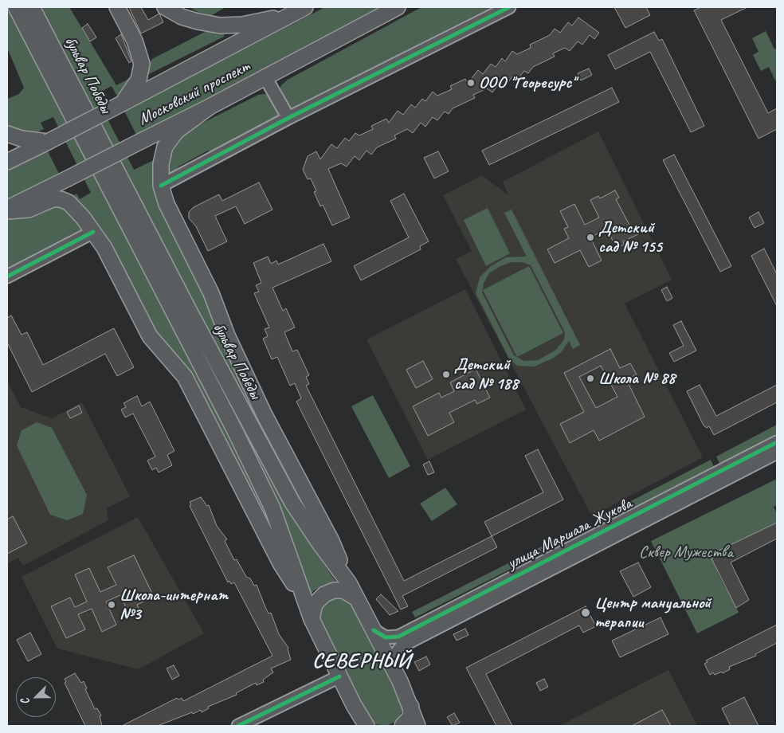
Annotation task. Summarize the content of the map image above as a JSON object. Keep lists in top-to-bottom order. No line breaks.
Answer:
{"streets":{"main road":["бульвар Победы","Московский проспект"],"street":["улица Маршала Жукова"]},"crossings":[["бульвар Победы","улица Маршала Жукова"]],"districts":["СЕВЕРНЫЙ"],"parks":["Сквер Мужества"],"places":["ООО \"Георесурс\"","Детский сад № 155","Детский сад № 188","Школа № 88","Школа-интернат №3","Центр мануальной терапии"],"north":"bottom left"}
